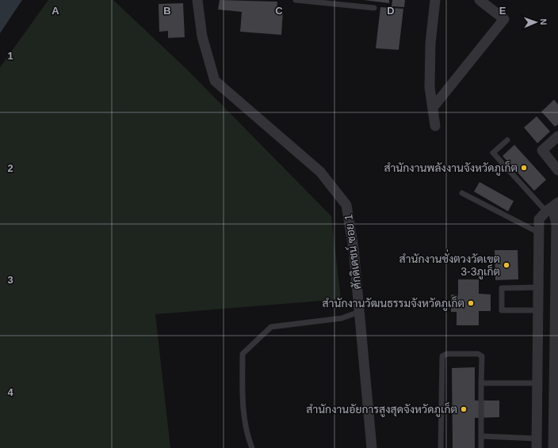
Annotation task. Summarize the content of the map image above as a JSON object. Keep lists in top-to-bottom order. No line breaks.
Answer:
{"streets":{"street":["ศักดิเดชน์ ซอย 1"]},"places":["สำนักงานพลังงานจังหวัดภูเก็ต","สำนักงานชั่งตวงวัดเขต 3-3ภูเก็ต","สำนักงานวัฒนธรรมจังหวัดภูเก็ต","สำนักงานอัยการสูงสุดจังหวัดภูเก็ต"],"north":"right","grid":{"columns":["A","B","C","D","E"],"rows":["1","2","3","4"]}}
